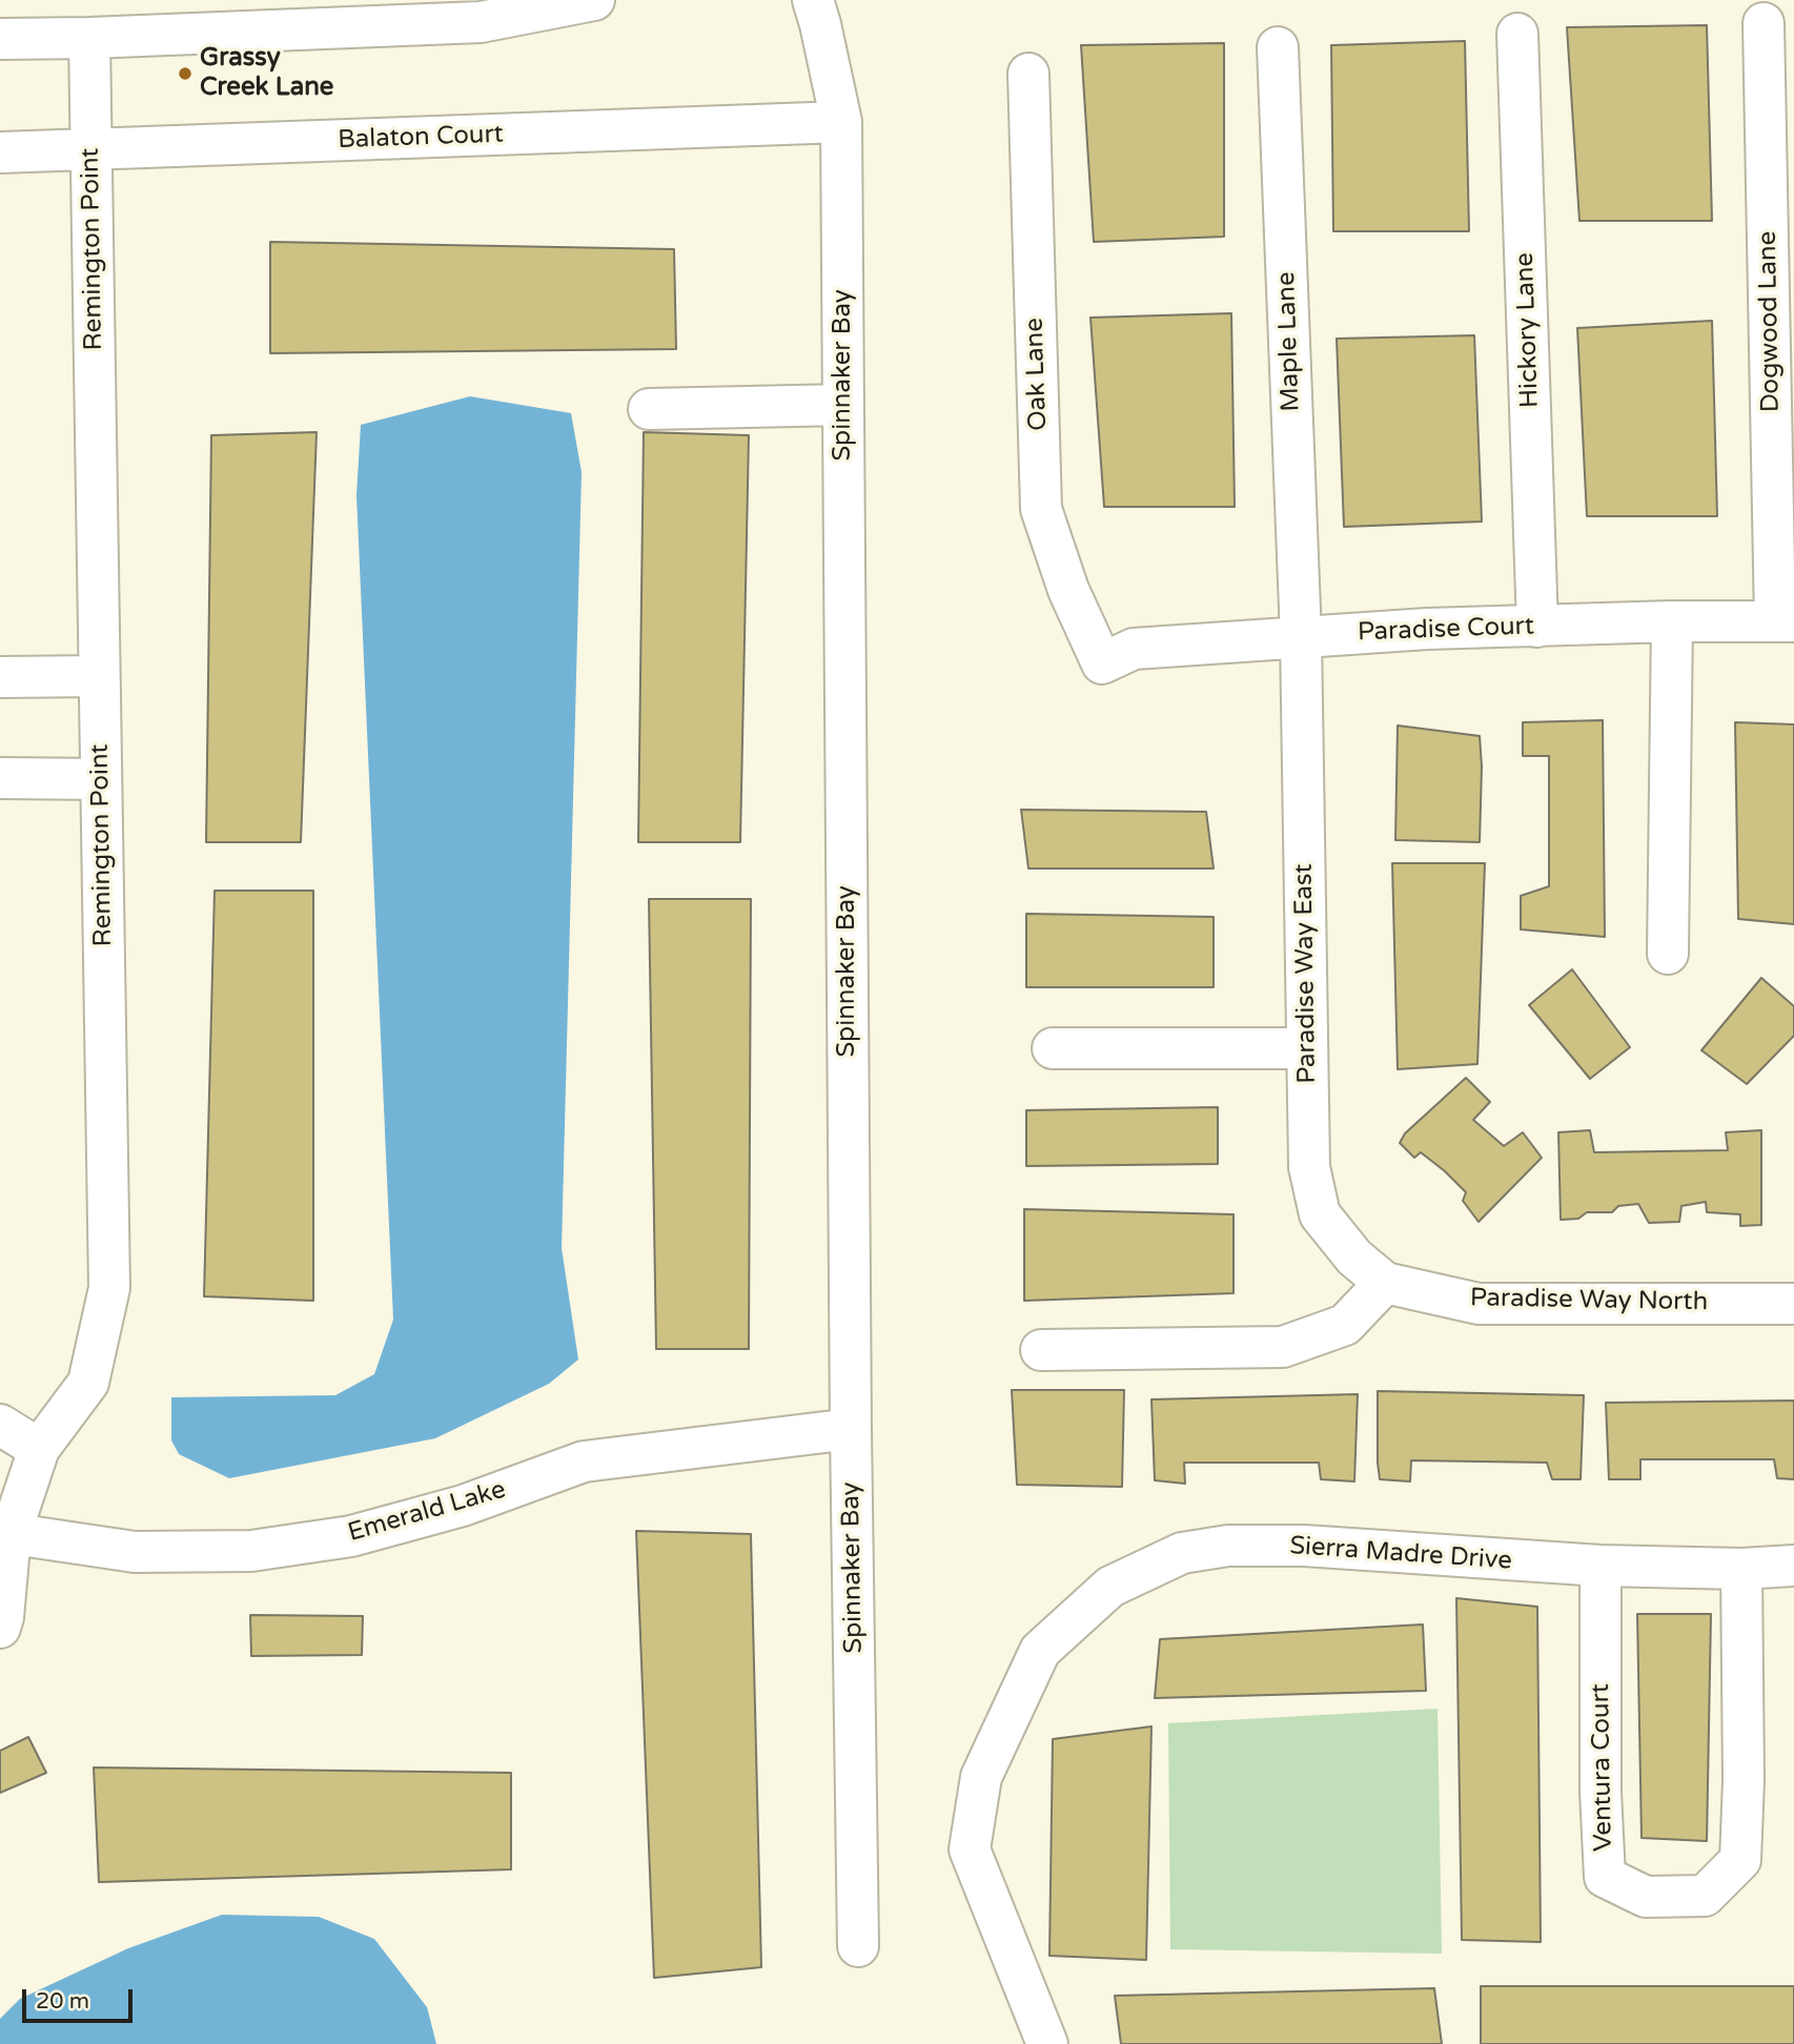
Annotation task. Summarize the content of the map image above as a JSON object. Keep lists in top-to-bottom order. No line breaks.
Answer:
{"streets":{"street":["Balaton Court","Remington Point","Dogwood Lane","Hickory Lane","Maple Lane","Oak Lane","Spinnaker Bay","Paradise Court","Paradise Way East","Paradise Way North","Emerald Lake","Sierra Madre Drive","Ventura Court"]},"crossings":[["Balaton Court","Remington Point"],["Balaton Court","Spinnaker Bay"],["Remington Point","Emerald Lake"],["Dogwood Lane","Paradise Court"],["Hickory Lane","Paradise Court"],["Maple Lane","Paradise Court"],["Maple Lane","Paradise Way East"],["Oak Lane","Paradise Court"],["Spinnaker Bay","Emerald Lake"],["Paradise Court","Paradise Way East"],["Paradise Way East","Paradise Way North"],["Sierra Madre Drive","Ventura Court"]],"places":["Grassy Creek Lane"],"scale_bar":"20 m"}
